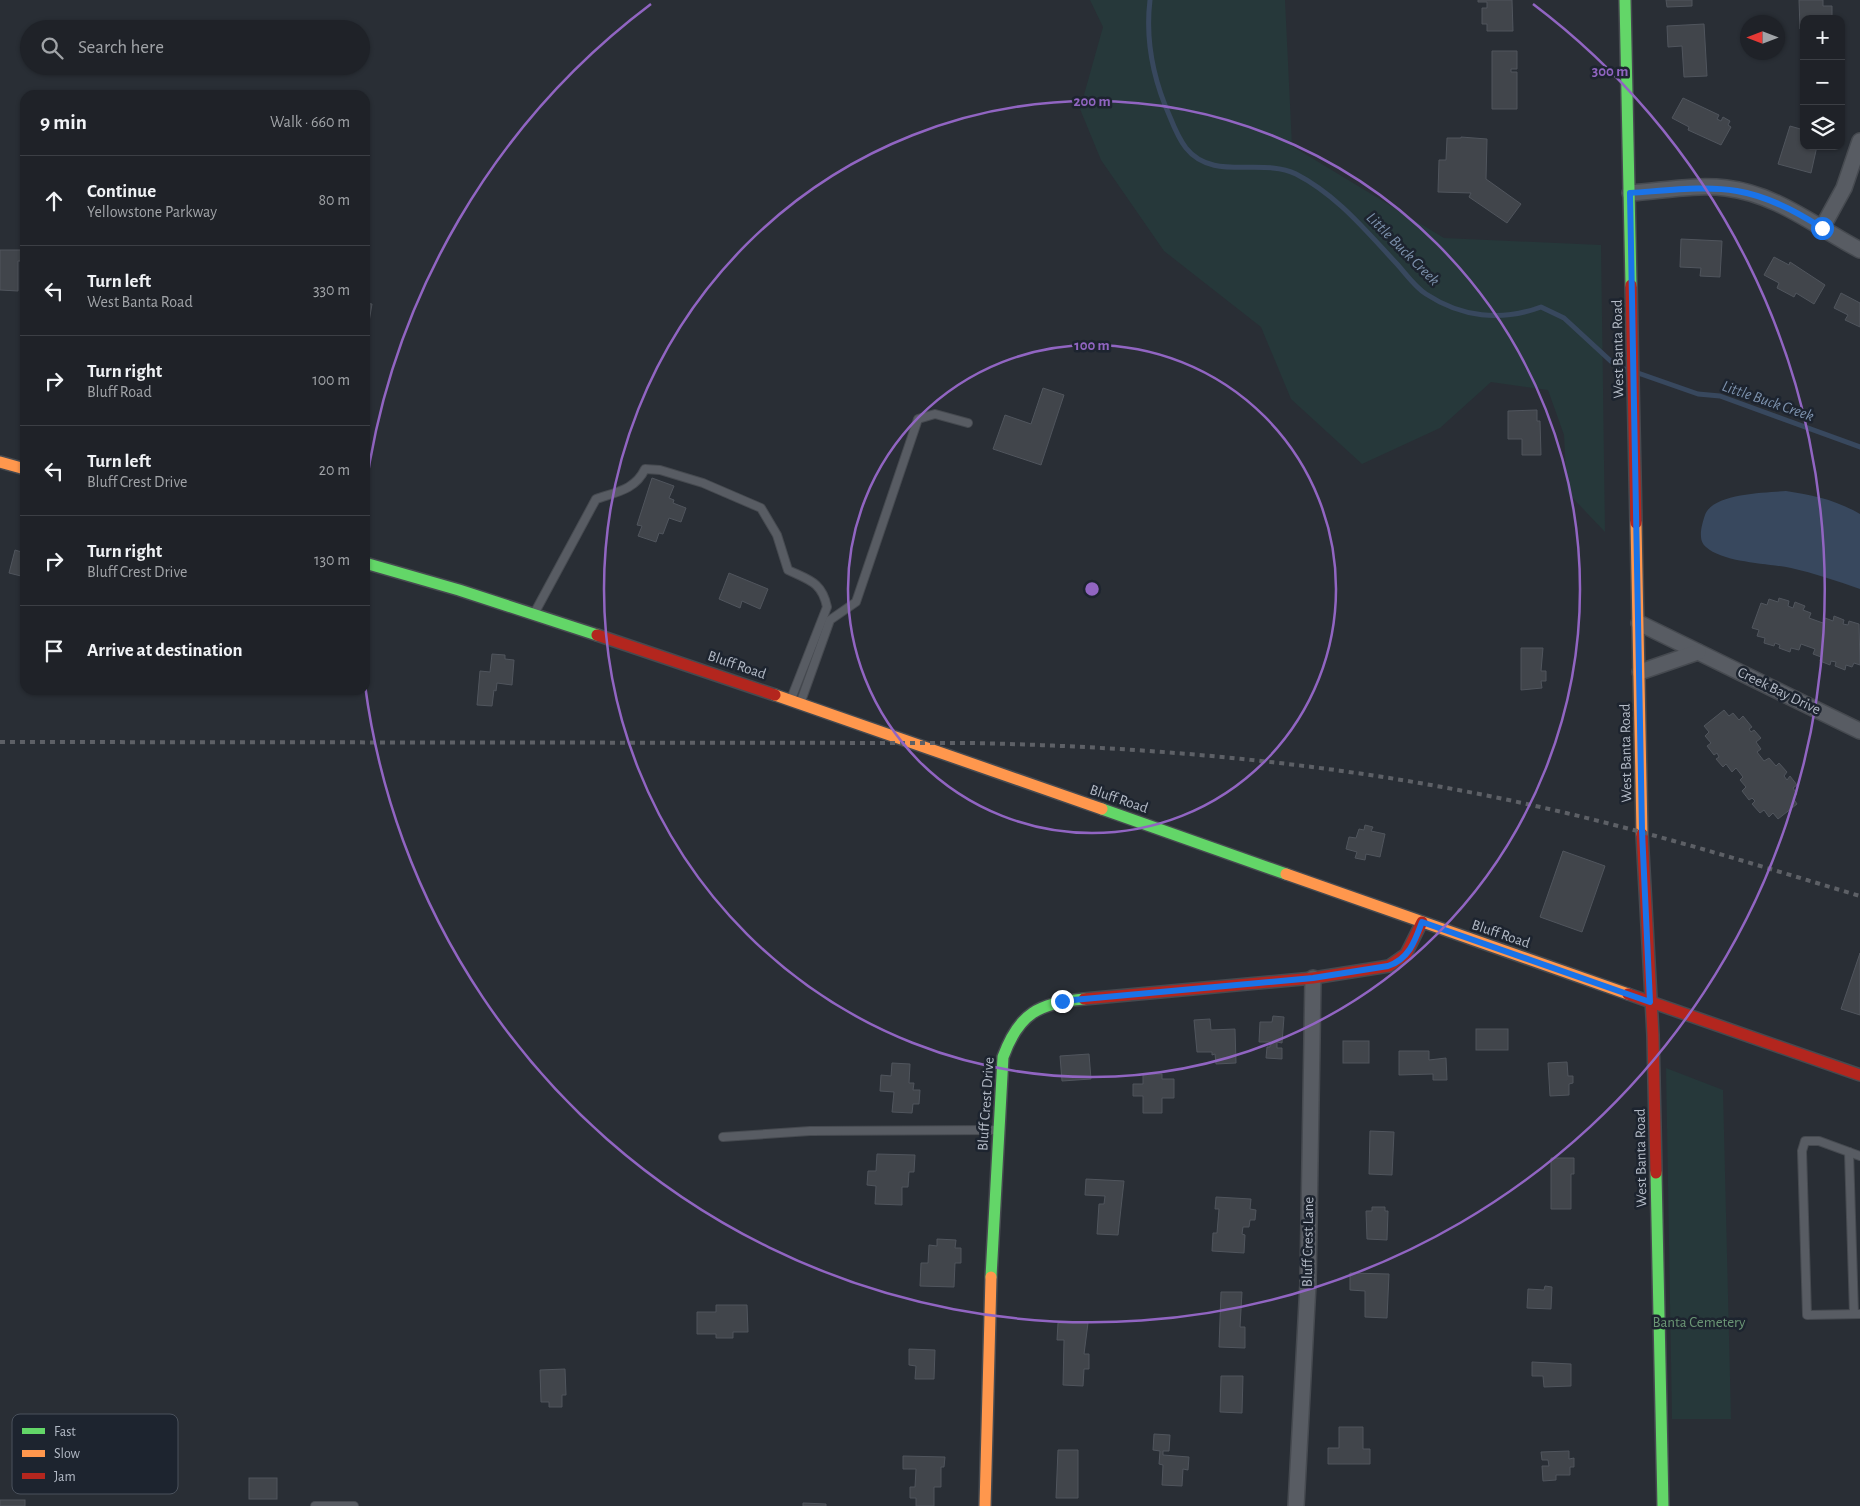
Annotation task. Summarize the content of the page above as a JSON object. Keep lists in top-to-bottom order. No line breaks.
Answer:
{"streets":{"street":["West Banta Road","Bluff Road","Creek Bay Drive","Bluff Crest Drive","Bluff Crest Lane"]},"crossings":[["West Banta Road","Bluff Road"],["West Banta Road","Creek Bay Drive"],["Bluff Road","Bluff Crest Drive"],["Bluff Crest Drive","Bluff Crest Lane"]],"water":["Little Buck Creek"],"parks":["Banta Cemetery"],"legend":["Fast","Slow","Jam"],"north":"left","page":{"map_buttons":["+","−"],"search":"Search here","heading":["9 min","Walk · 660 m"],"list":[["Continue","Yellowstone Parkway","80 m"],["Turn left","West Banta Road","330 m"],["Turn right","Bluff Road","100 m"],["Turn left","Bluff Crest Drive","20 m"],["Turn right","Bluff Crest Drive","130 m"],"Arrive at destination"]},"rings":["300 m","200 m","100 m"]}
